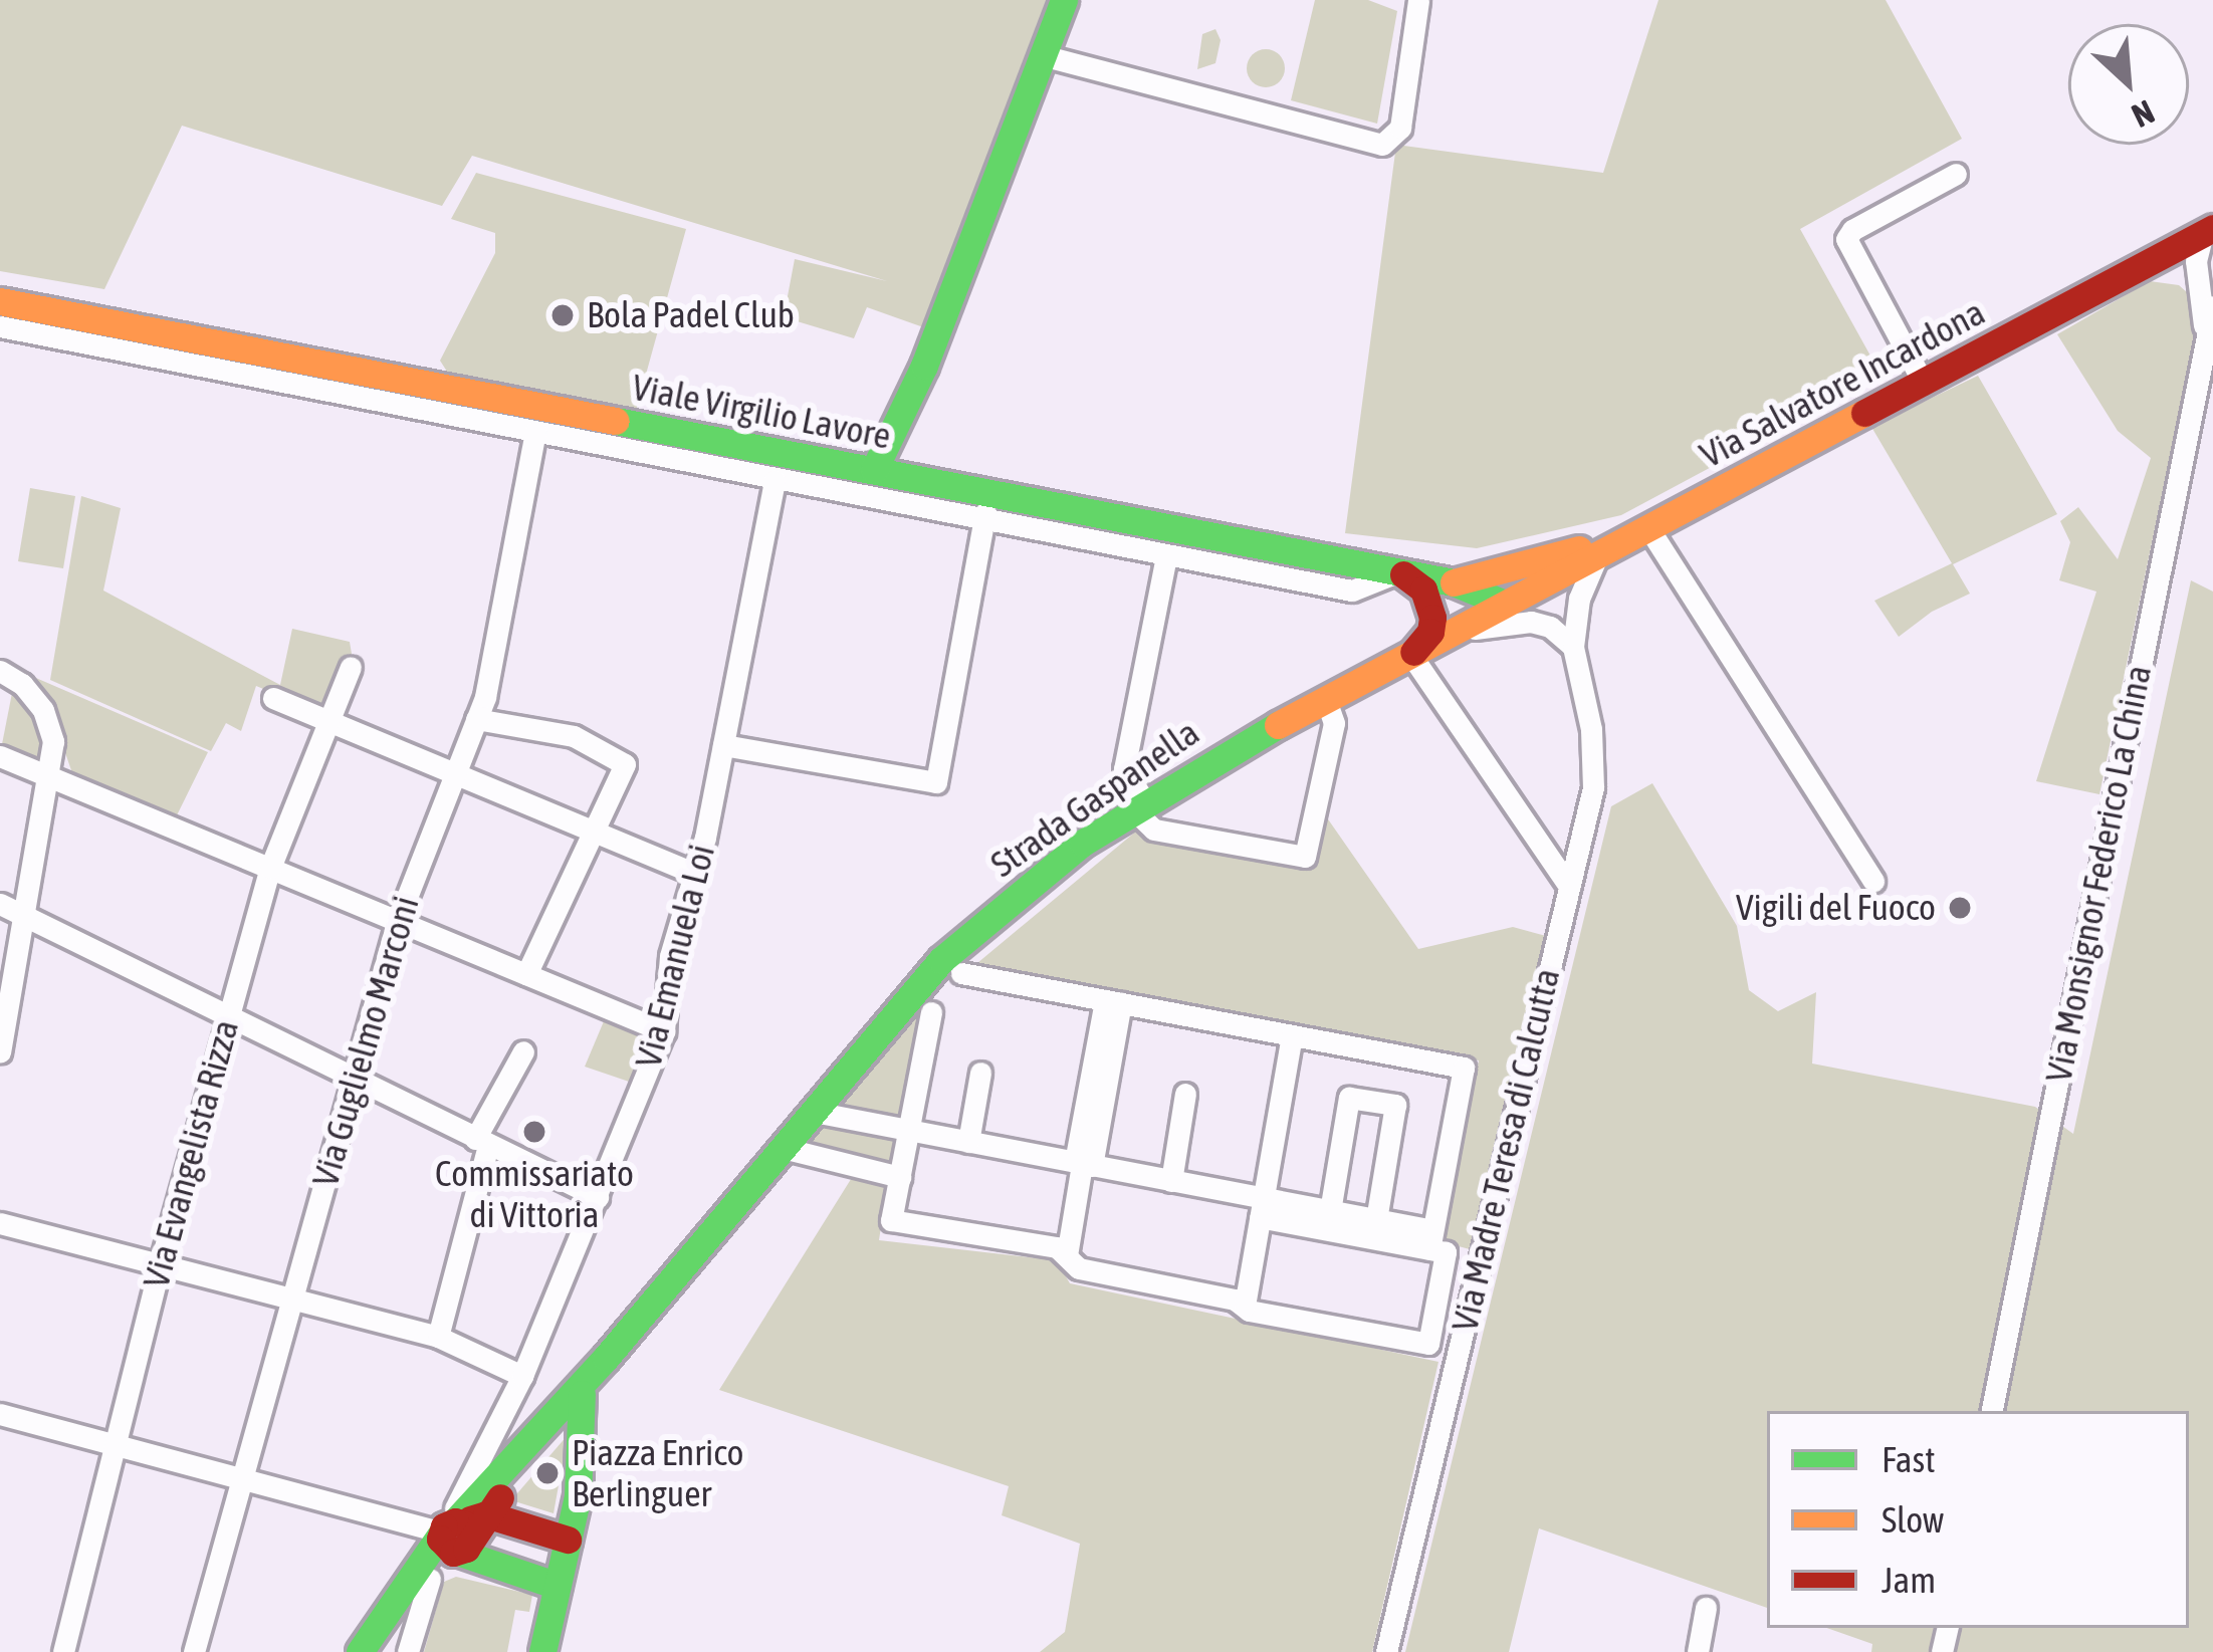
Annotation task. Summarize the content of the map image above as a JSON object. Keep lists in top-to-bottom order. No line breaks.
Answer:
{"streets":{"street":["Via Salvatore Incardona","Viale Virgilio Lavore","Strada Gaspanella","Via Monsignor Federico La China","Via Emanuela Loi","Via Guglielmo Marconi","Via Madre Teresa di Calcutta","Via Evangelista Rizza"]},"crossings":[["Via Salvatore Incardona","Viale Virgilio Lavore"],["Via Salvatore Incardona","Strada Gaspanella"],["Via Salvatore Incardona","Via Monsignor Federico La China"],["Via Salvatore Incardona","Via Madre Teresa di Calcutta"],["Viale Virgilio Lavore","Strada Gaspanella"],["Strada Gaspanella","Via Emanuela Loi"]],"places":["Bola Padel Club","Vigili del Fuoco","Commissariato di Vittoria","Piazza Enrico Berlinguer"],"legend":["Fast","Slow","Jam"],"north":"bottom right"}
